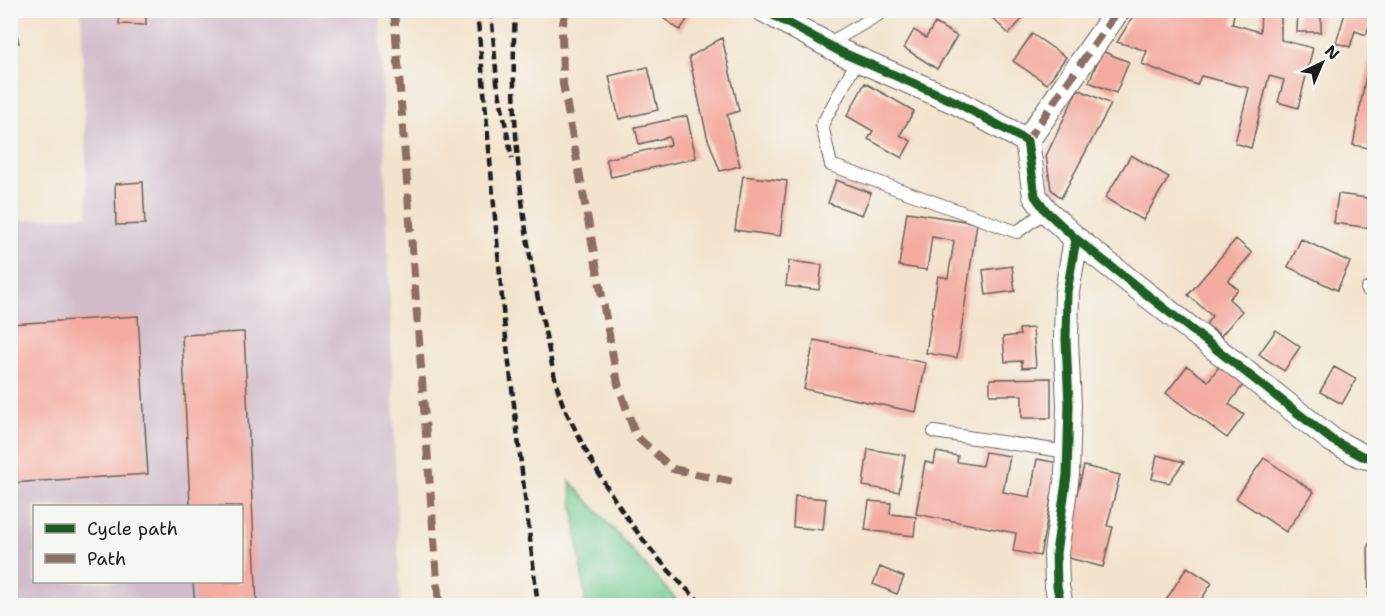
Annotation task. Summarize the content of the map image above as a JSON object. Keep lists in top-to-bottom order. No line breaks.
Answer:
{"legend":["Cycle path","Path"],"north":"top right"}
